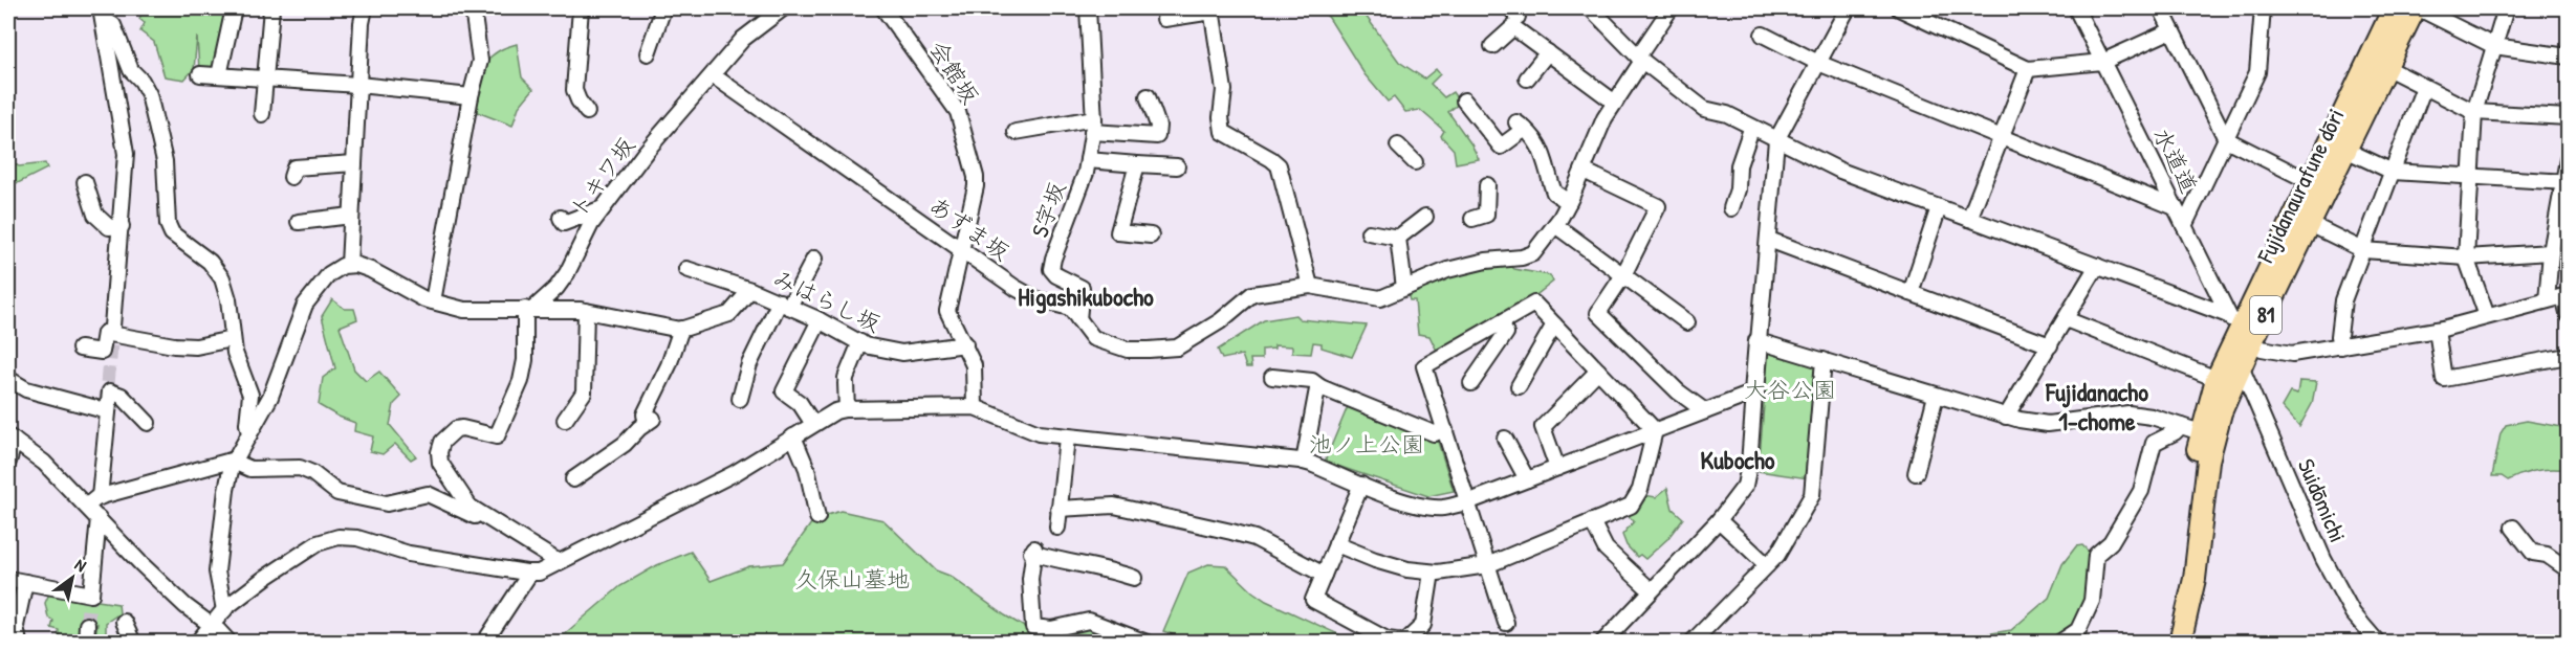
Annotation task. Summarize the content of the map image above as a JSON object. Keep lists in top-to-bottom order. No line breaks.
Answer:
{"streets":{"main road":["Fujidanaurafune dōri","81"],"street":["会館坂","水道道","トキワ坂","S字坂","あずま坂","みはらし坂","Suidōmichi"]},"crossings":[["会館坂","あずま坂"],["会館坂","みはらし坂"],["水道道","Fujidanaurafune dōri"],["トキワ坂","あずま坂"],["トキワ坂","みはらし坂"],["Fujidanaurafune dōri","Suidōmichi"],["S字坂","あずま坂"]],"districts":["Higashikubocho","Fujidanacho 1-chome","Kubocho"],"parks":["大谷公園","池ノ上公園","久保山墓地"],"north":"top right"}
